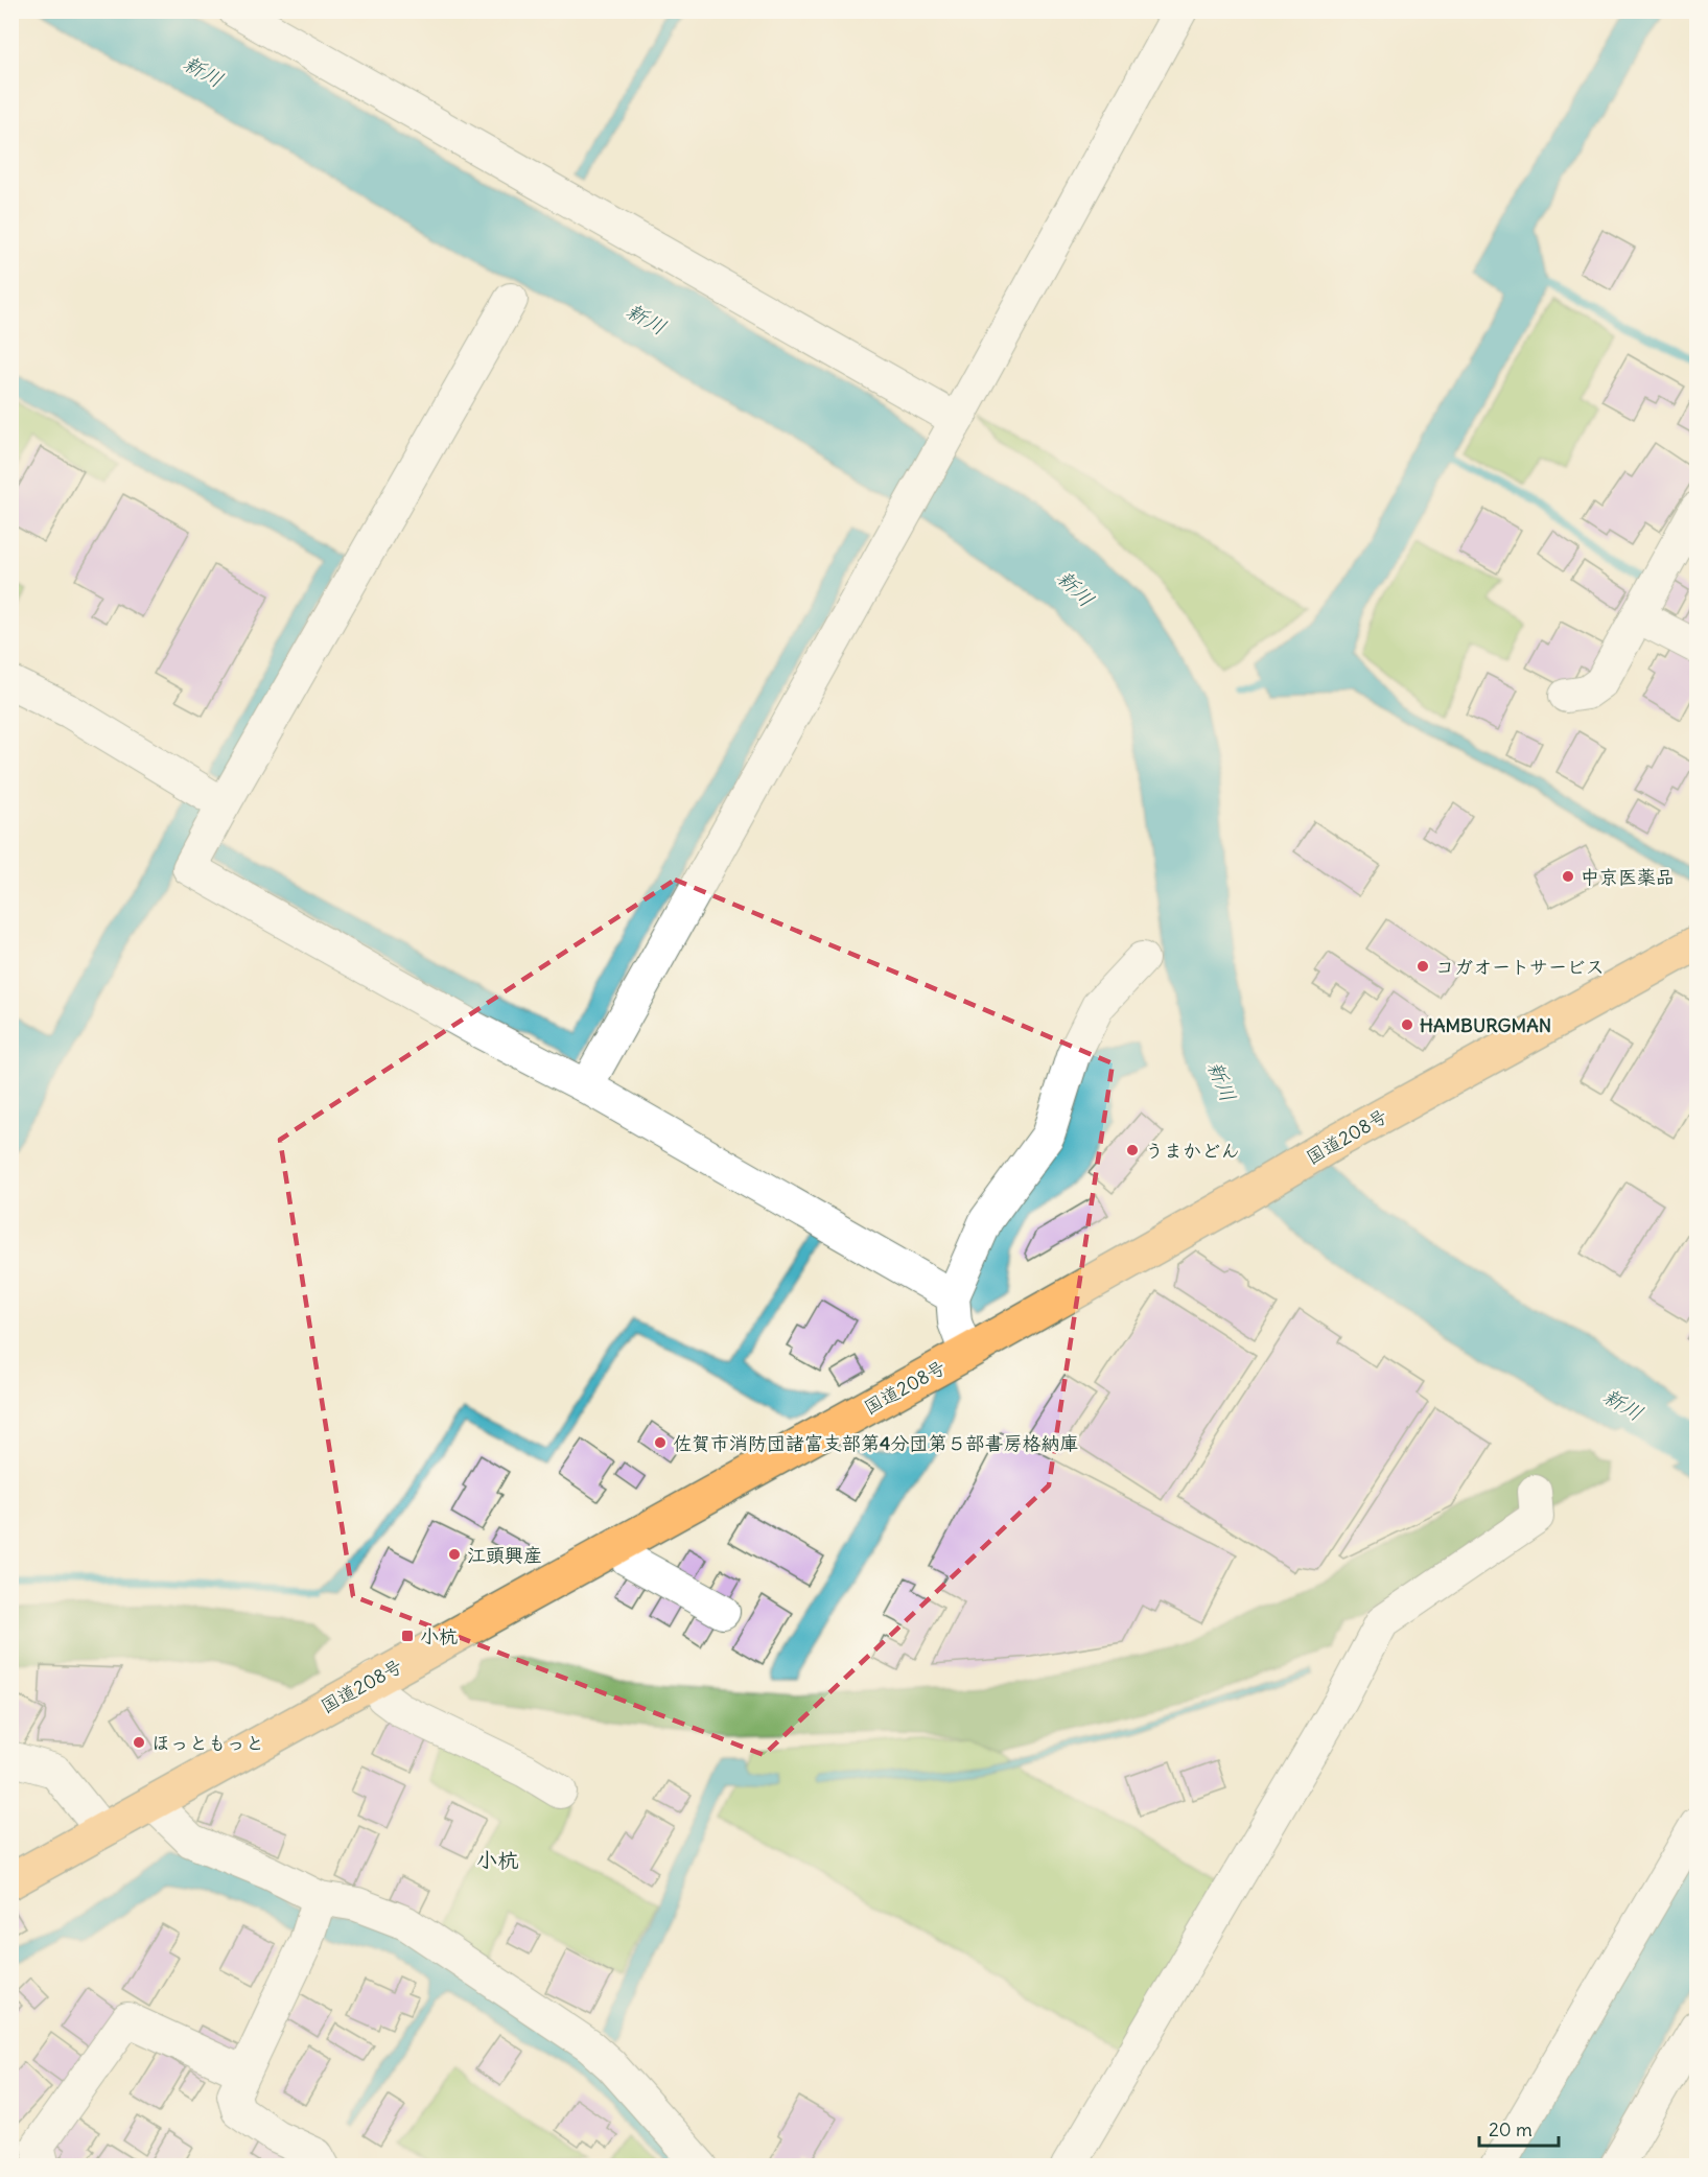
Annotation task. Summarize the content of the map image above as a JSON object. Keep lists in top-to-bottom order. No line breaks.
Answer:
{"streets":{"highway":["国道208号"]},"districts":["小杭"],"water":["新川"],"places":{"other":["中京医薬品","コガオートサービス","HAMBURGMAN","うまかどん","佐賀市消防団諸富支部第4分団第５部書房格納庫","江頭興産","ほっともっと"],"transit":["小杭"]},"scale_bar":"20 m"}
